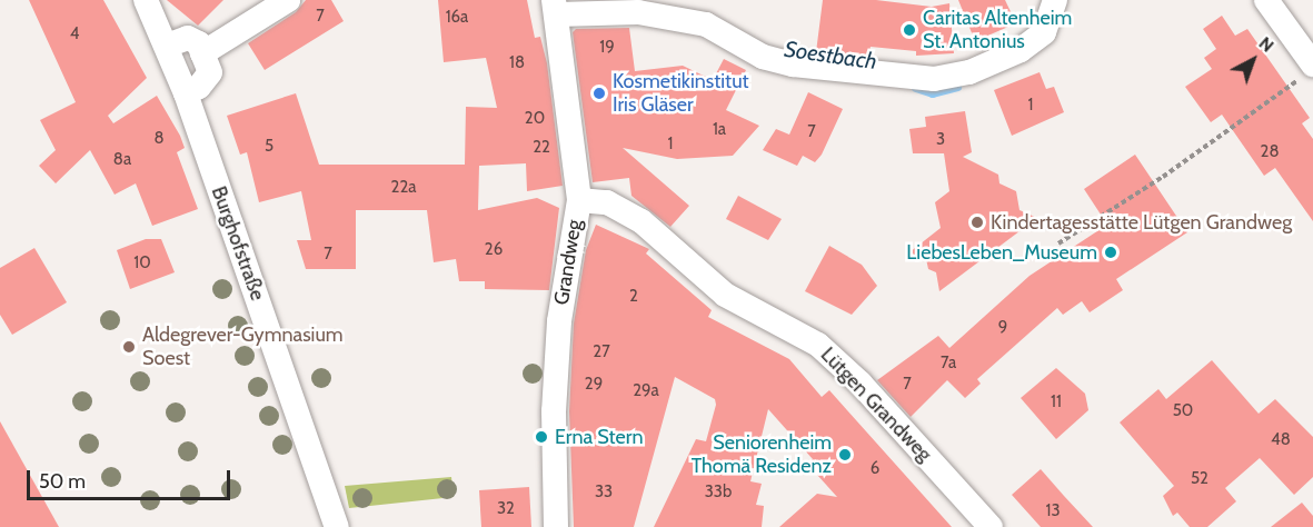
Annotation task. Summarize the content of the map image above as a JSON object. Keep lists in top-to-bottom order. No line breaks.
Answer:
{"streets":{"street":["Burghofstraße","Grandweg","Lütgen Grandweg"]},"crossings":[["Grandweg","Lütgen Grandweg"]],"water":["Soestbach"],"places":["Caritas Altenheim St. Antonius","Kosmetikinstitut Iris Gläser","Kindertagesstätte Lütgen Grandweg","LiebesLeben_Museum","Aldegrever-Gymnasium Soest","Erna Stern","Seniorenheim Thomä Residenz"],"house_numbers":["7","16a","4","19","18","1","20","1a","7","8","3","1","5","22","28","8a","22a","26","7","10","2","9","27","7a","29","7","29a","11","50","48","6","52","33","33b","32","13"],"scale_bar":"50 m","north":"top right"}
